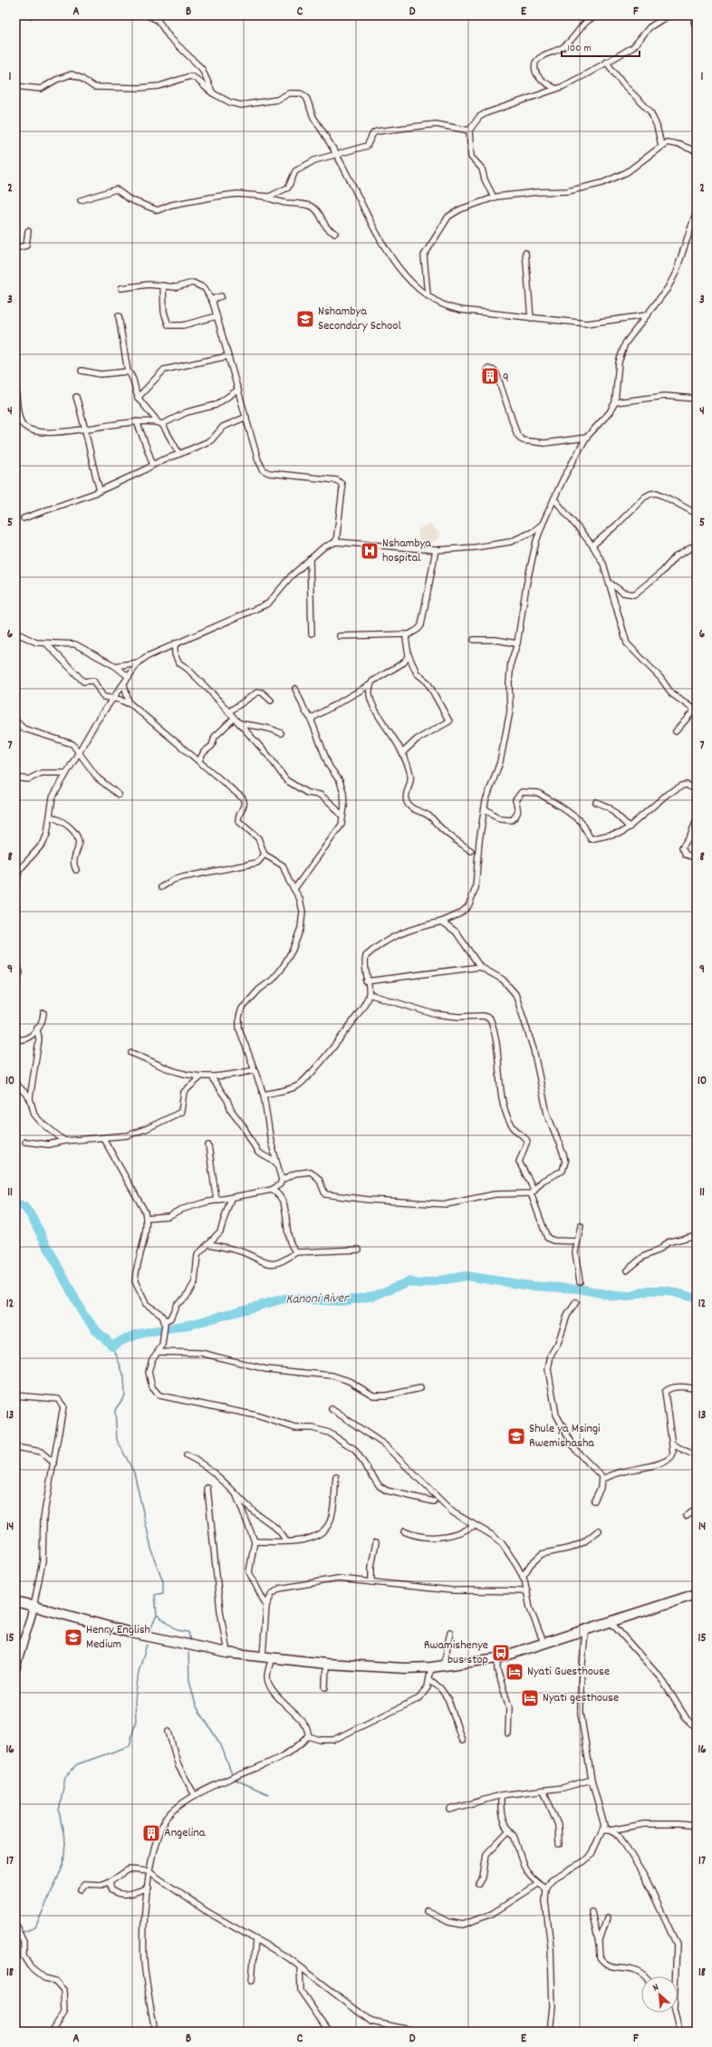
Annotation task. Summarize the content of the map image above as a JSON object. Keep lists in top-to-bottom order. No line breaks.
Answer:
{"water":["Kanoni River"],"places":{"school or university":["Nshambya Secondary School","Shule ya Msingi Rwemishasha","Henry English Medium"],"building":["q","Angelina"],"hospital":["Nshambya hospital"],"bus stop":["Rwamishenye bus stop"],"hotel":["Nyati Guesthouse","Nyati gesthouse"]},"scale_bar":"100 m","north":"top left","grid":{"columns":["A","B","C","D","E","F"],"rows":["1","2","3","4","5","6","7","8","9","10","11","12","13","14","15","16","17","18"]}}
